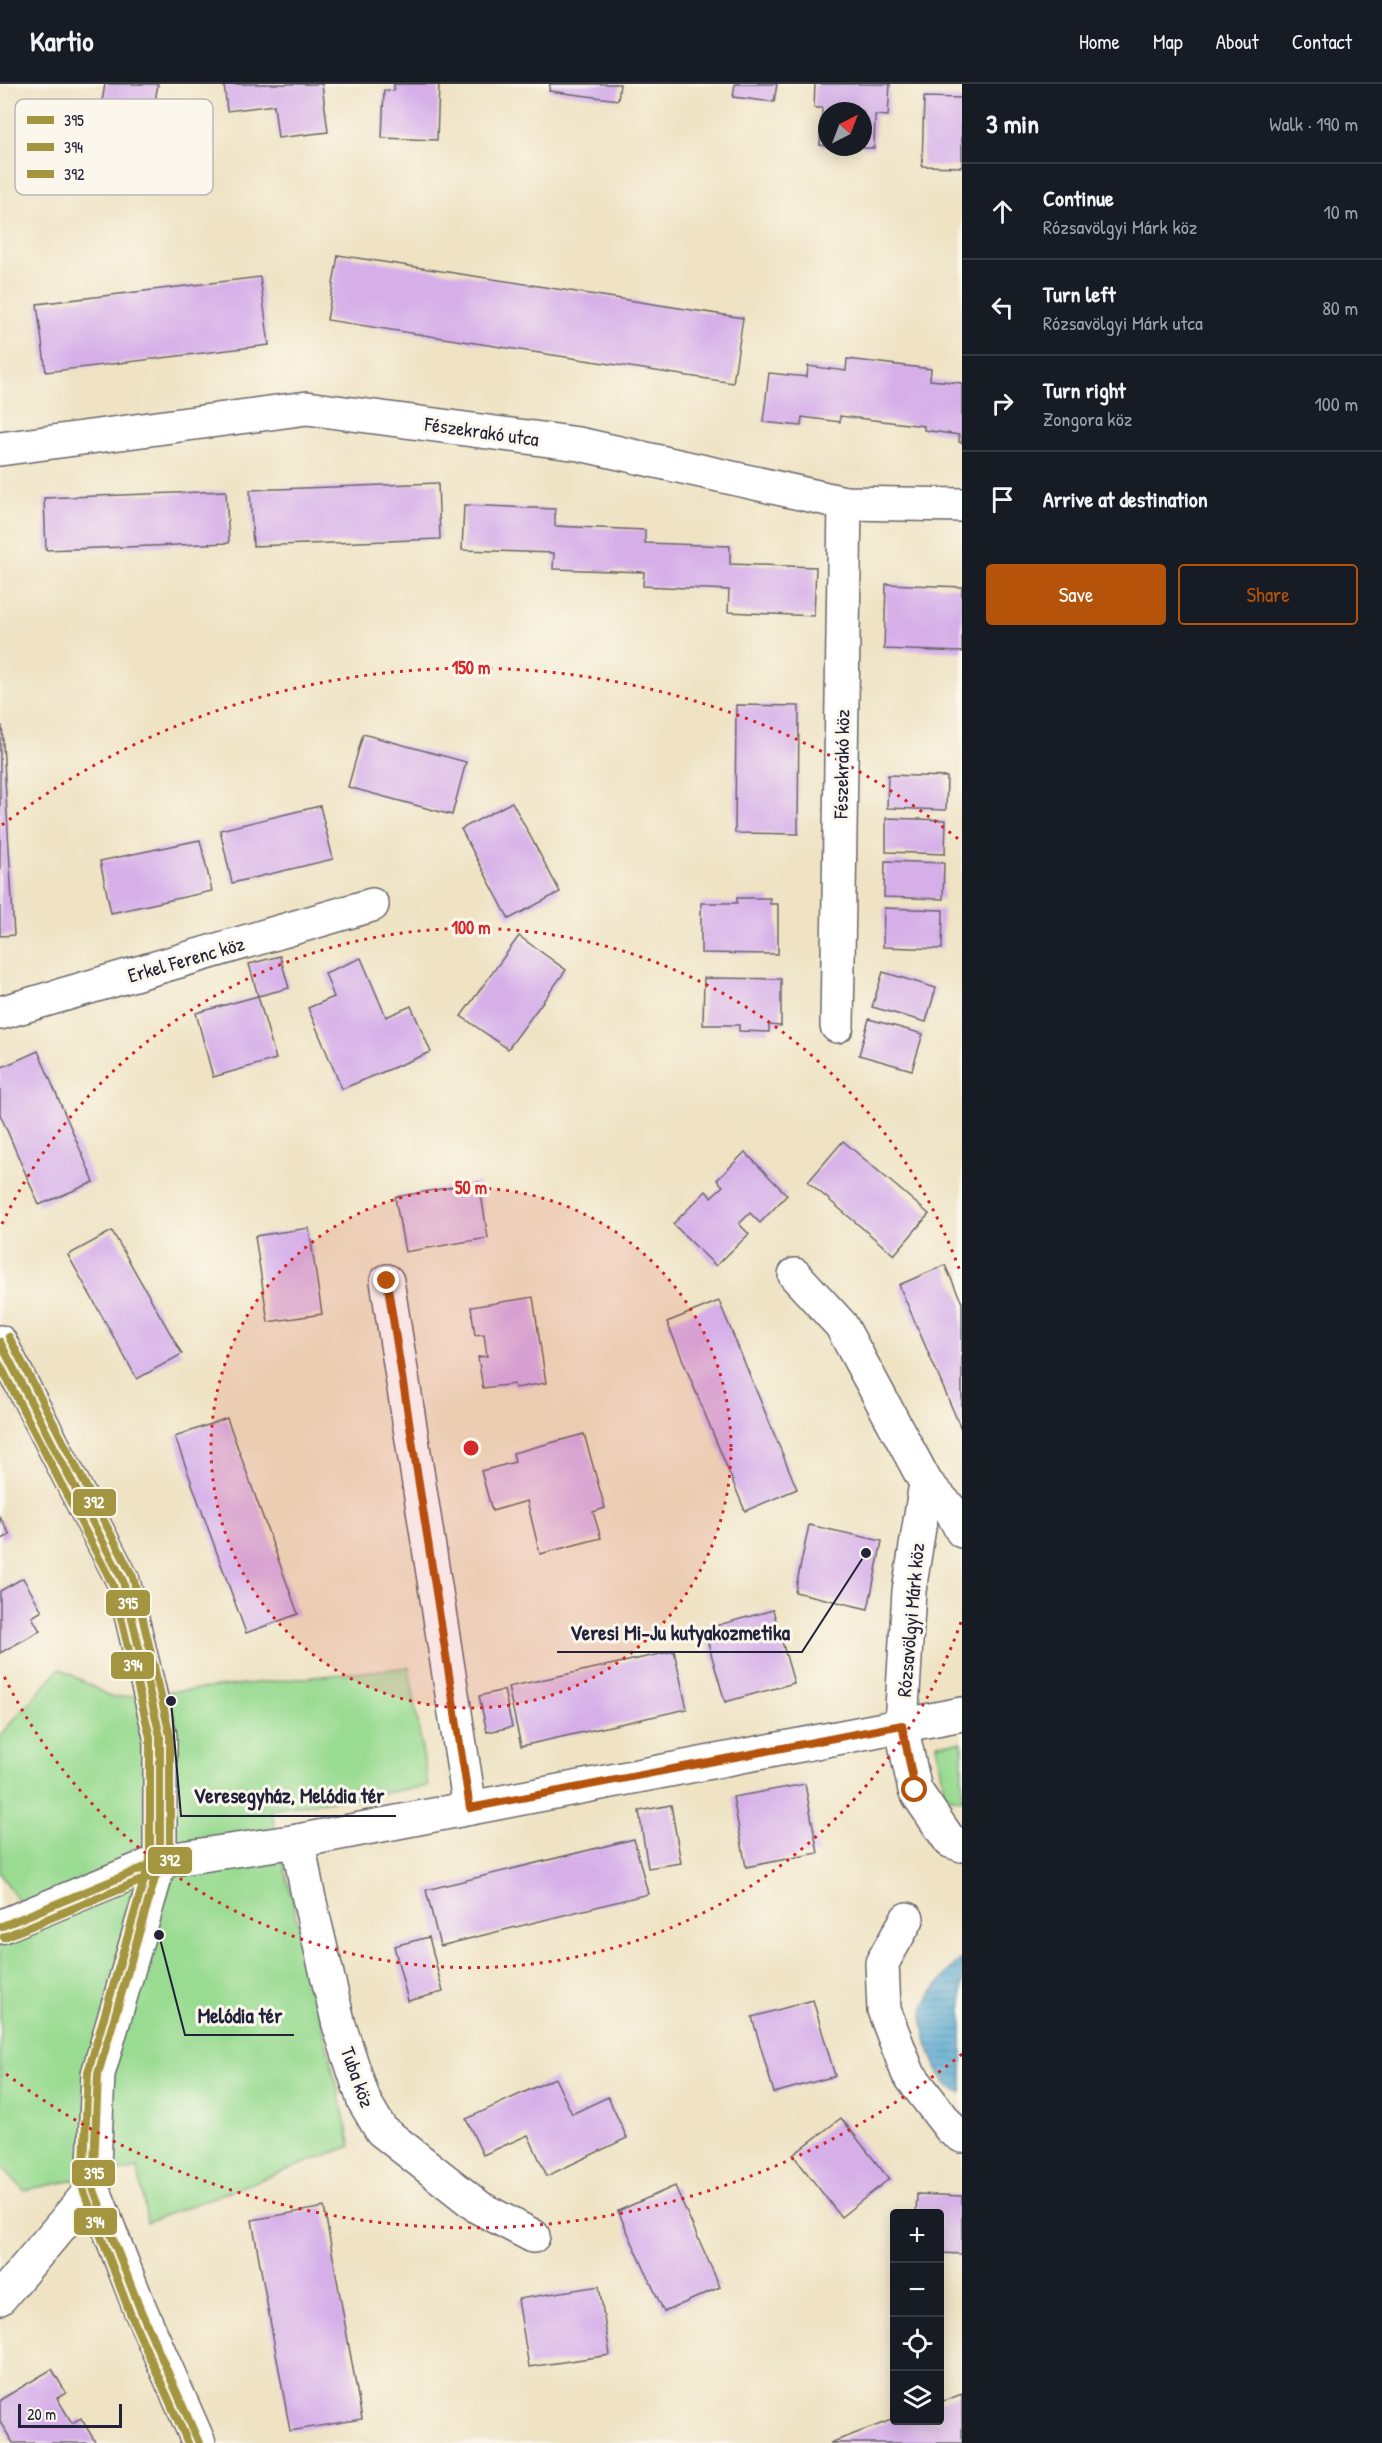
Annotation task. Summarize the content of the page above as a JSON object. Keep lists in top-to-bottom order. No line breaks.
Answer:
{"streets":{"street":["Fészekrakó utca","Fészekrakó köz","Erkel Ferenc köz","Rózsavölgyi Márk köz","Tuba köz"]},"crossings":[["Fészekrakó utca","Fészekrakó köz"]],"places":["Veresi Mi-Ju kutyakozmetika","Veresegyház, Melódia tér","Melódia tér"],"lines":["transit line 392","transit line 395","transit line 394"],"legend":["395","394","392"],"scale_bar":"20 m","north":"top right","page":{"header":"Kartio","nav":["Home","Map","About","Contact"],"heading":["3 min","Walk · 190 m"],"list":[["Continue","Rózsavölgyi Márk köz","10 m"],["Turn left","Rózsavölgyi Márk utca","80 m"],["Turn right","Zongora köz","100 m"],"Arrive at destination"],"buttons":["Save","Share"],"map_buttons":["+","−"],"scale":"20 m"},"rings":["150 m","100 m","50 m"]}
